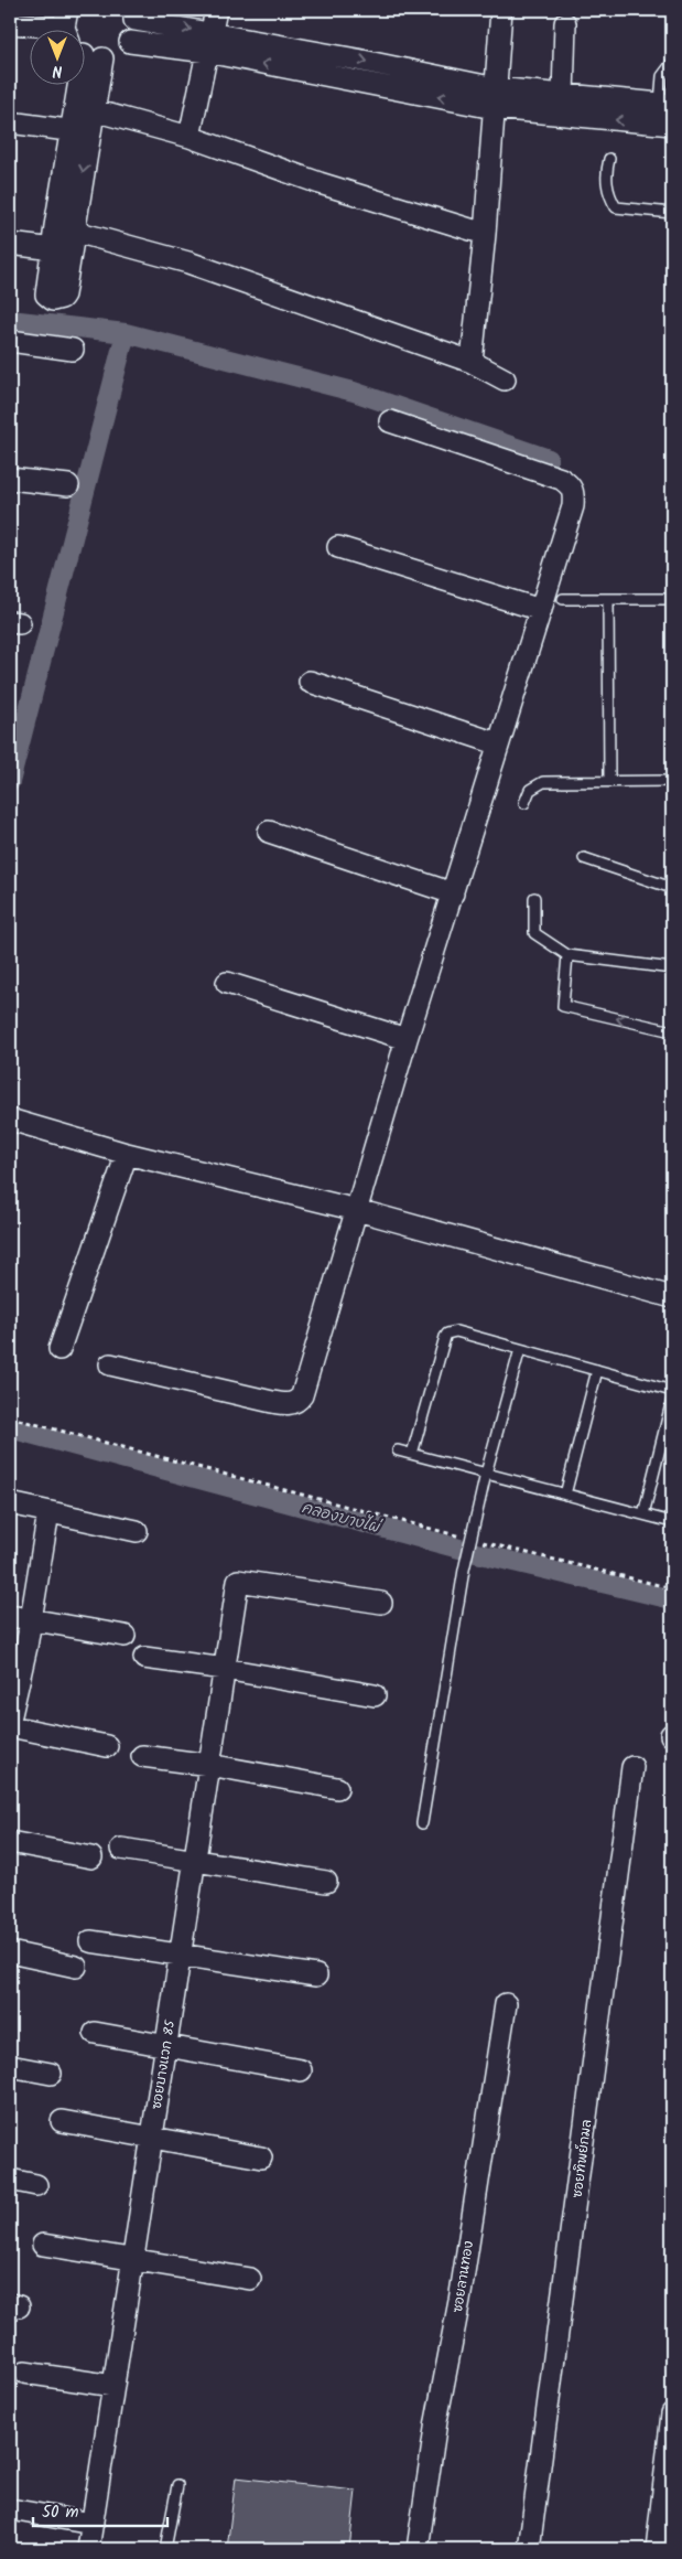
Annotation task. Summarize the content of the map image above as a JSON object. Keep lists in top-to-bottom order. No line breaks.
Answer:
{"streets":{"street":["ซอยบางแวก 85","ซอยทิพย์กมล","ซอยลานทอง"]},"water":["คลองบางไผ่"],"scale_bar":"50 m","north":"bottom"}
